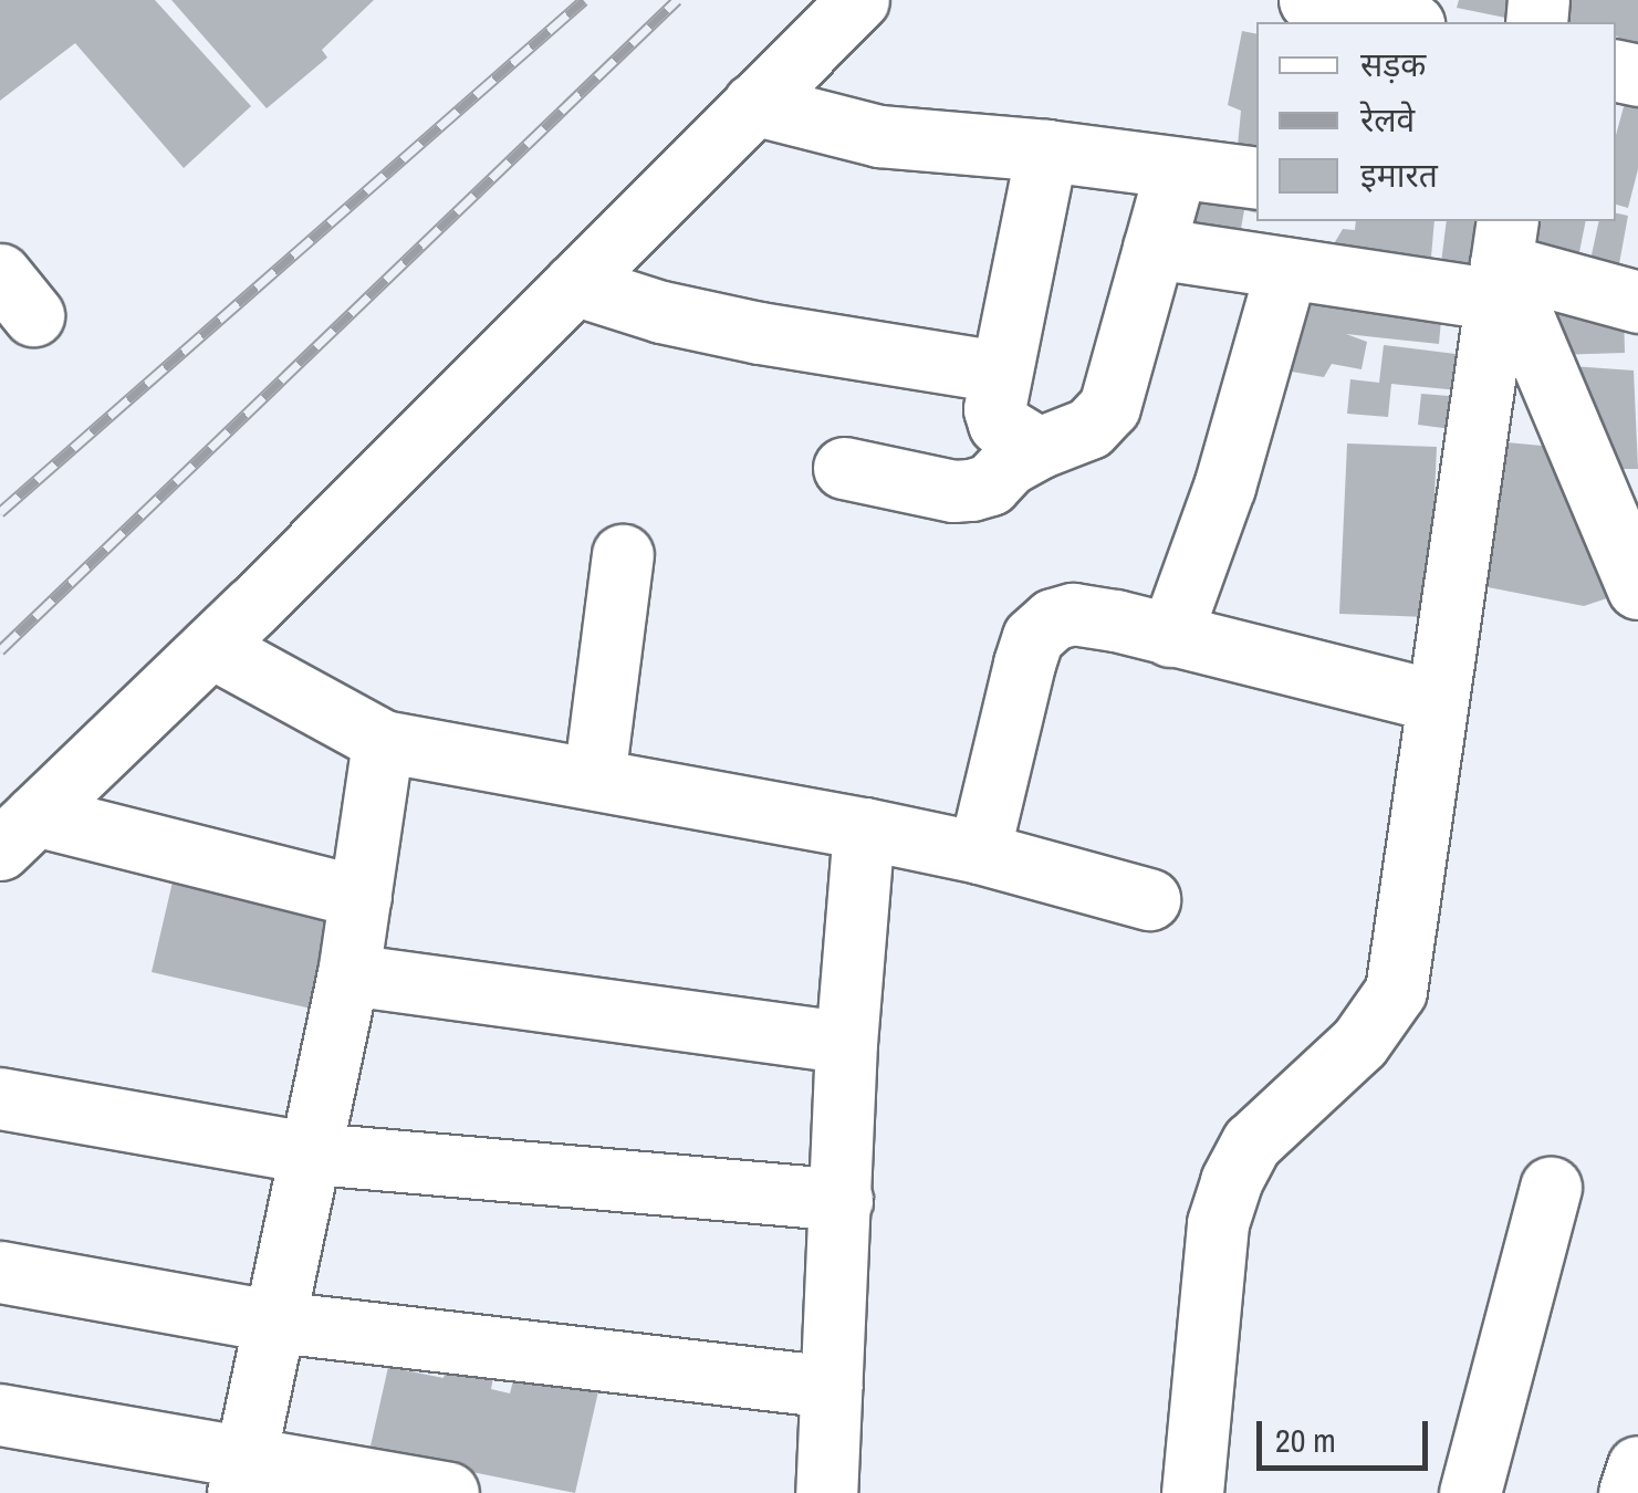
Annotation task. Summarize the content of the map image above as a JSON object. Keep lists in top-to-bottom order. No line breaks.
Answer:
{"legend":["सड़क","रेलवे","इमारत"],"scale_bar":"20 m"}
